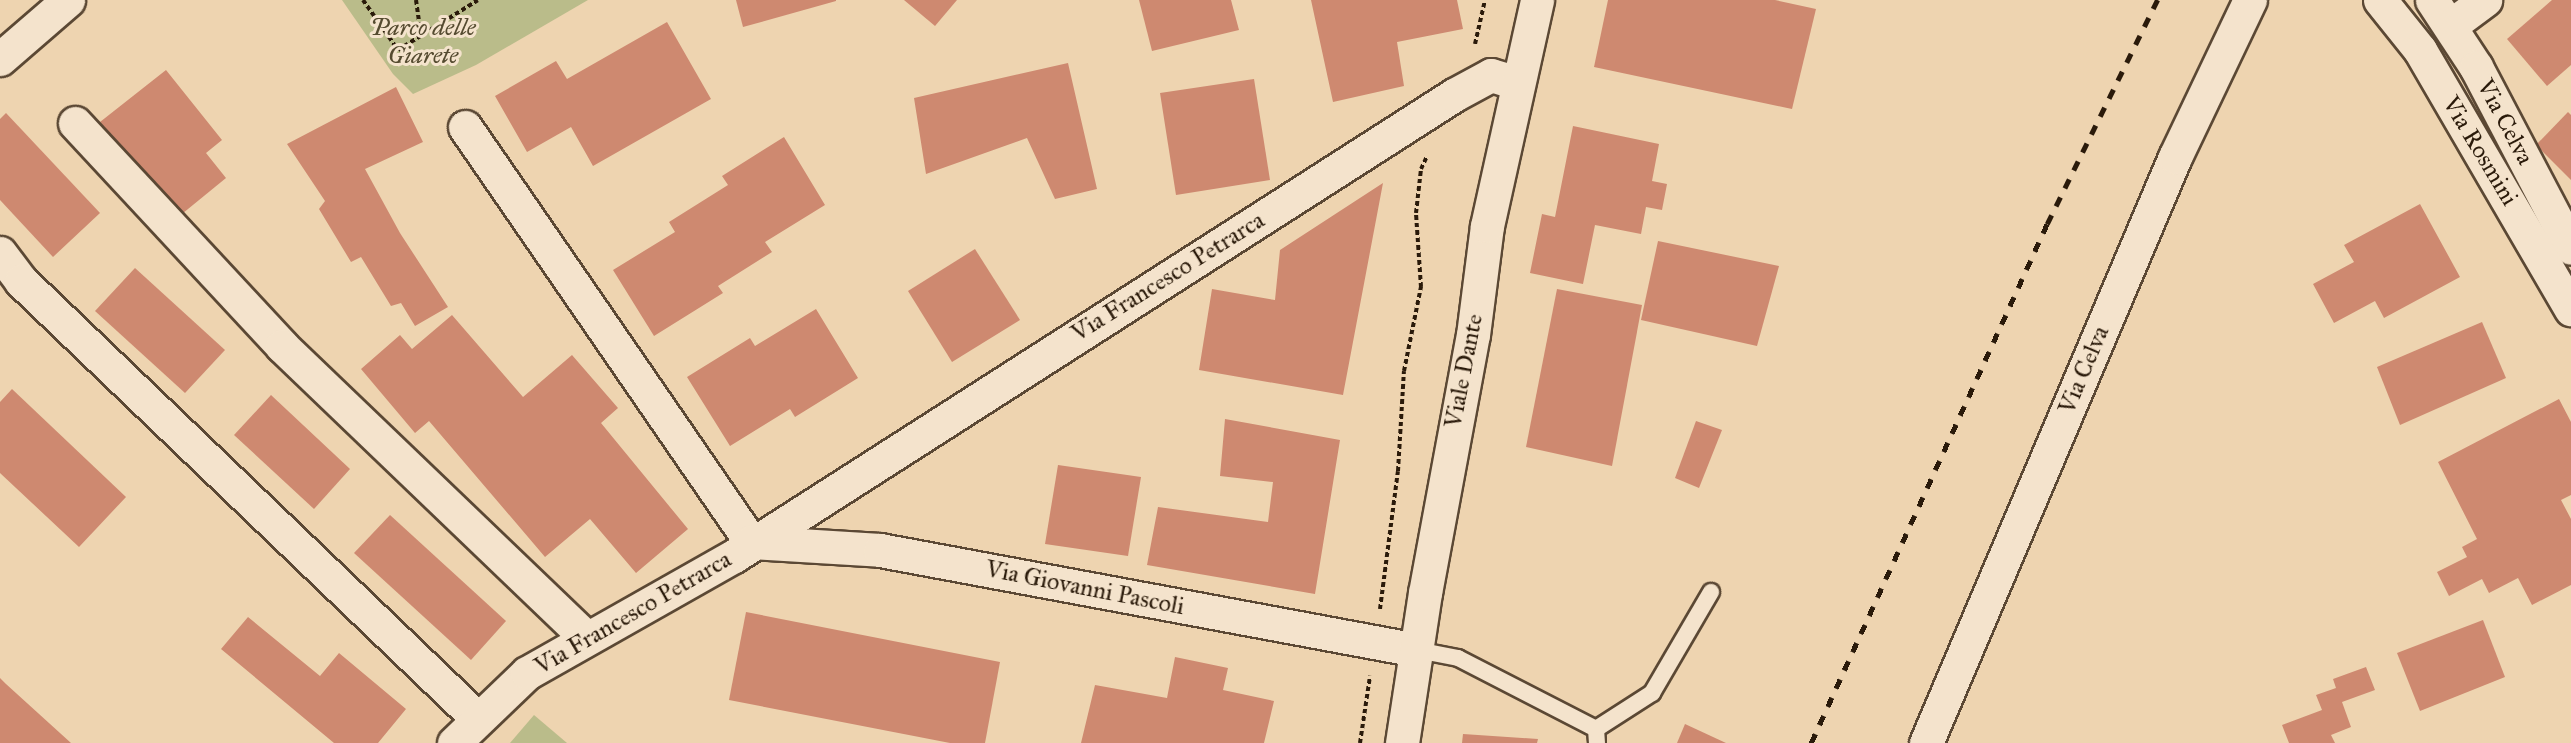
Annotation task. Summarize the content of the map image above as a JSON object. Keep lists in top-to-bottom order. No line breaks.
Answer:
{"streets":{"street":["Via Celva","Via Rosmini","Via Francesco Petrarca","Viale Dante","Via Giovanni Pascoli"]},"crossings":[["Via Francesco Petrarca","Viale Dante"],["Via Francesco Petrarca","Via Giovanni Pascoli"],["Viale Dante","Via Giovanni Pascoli"]],"parks":["Parco delle Giarete"]}
